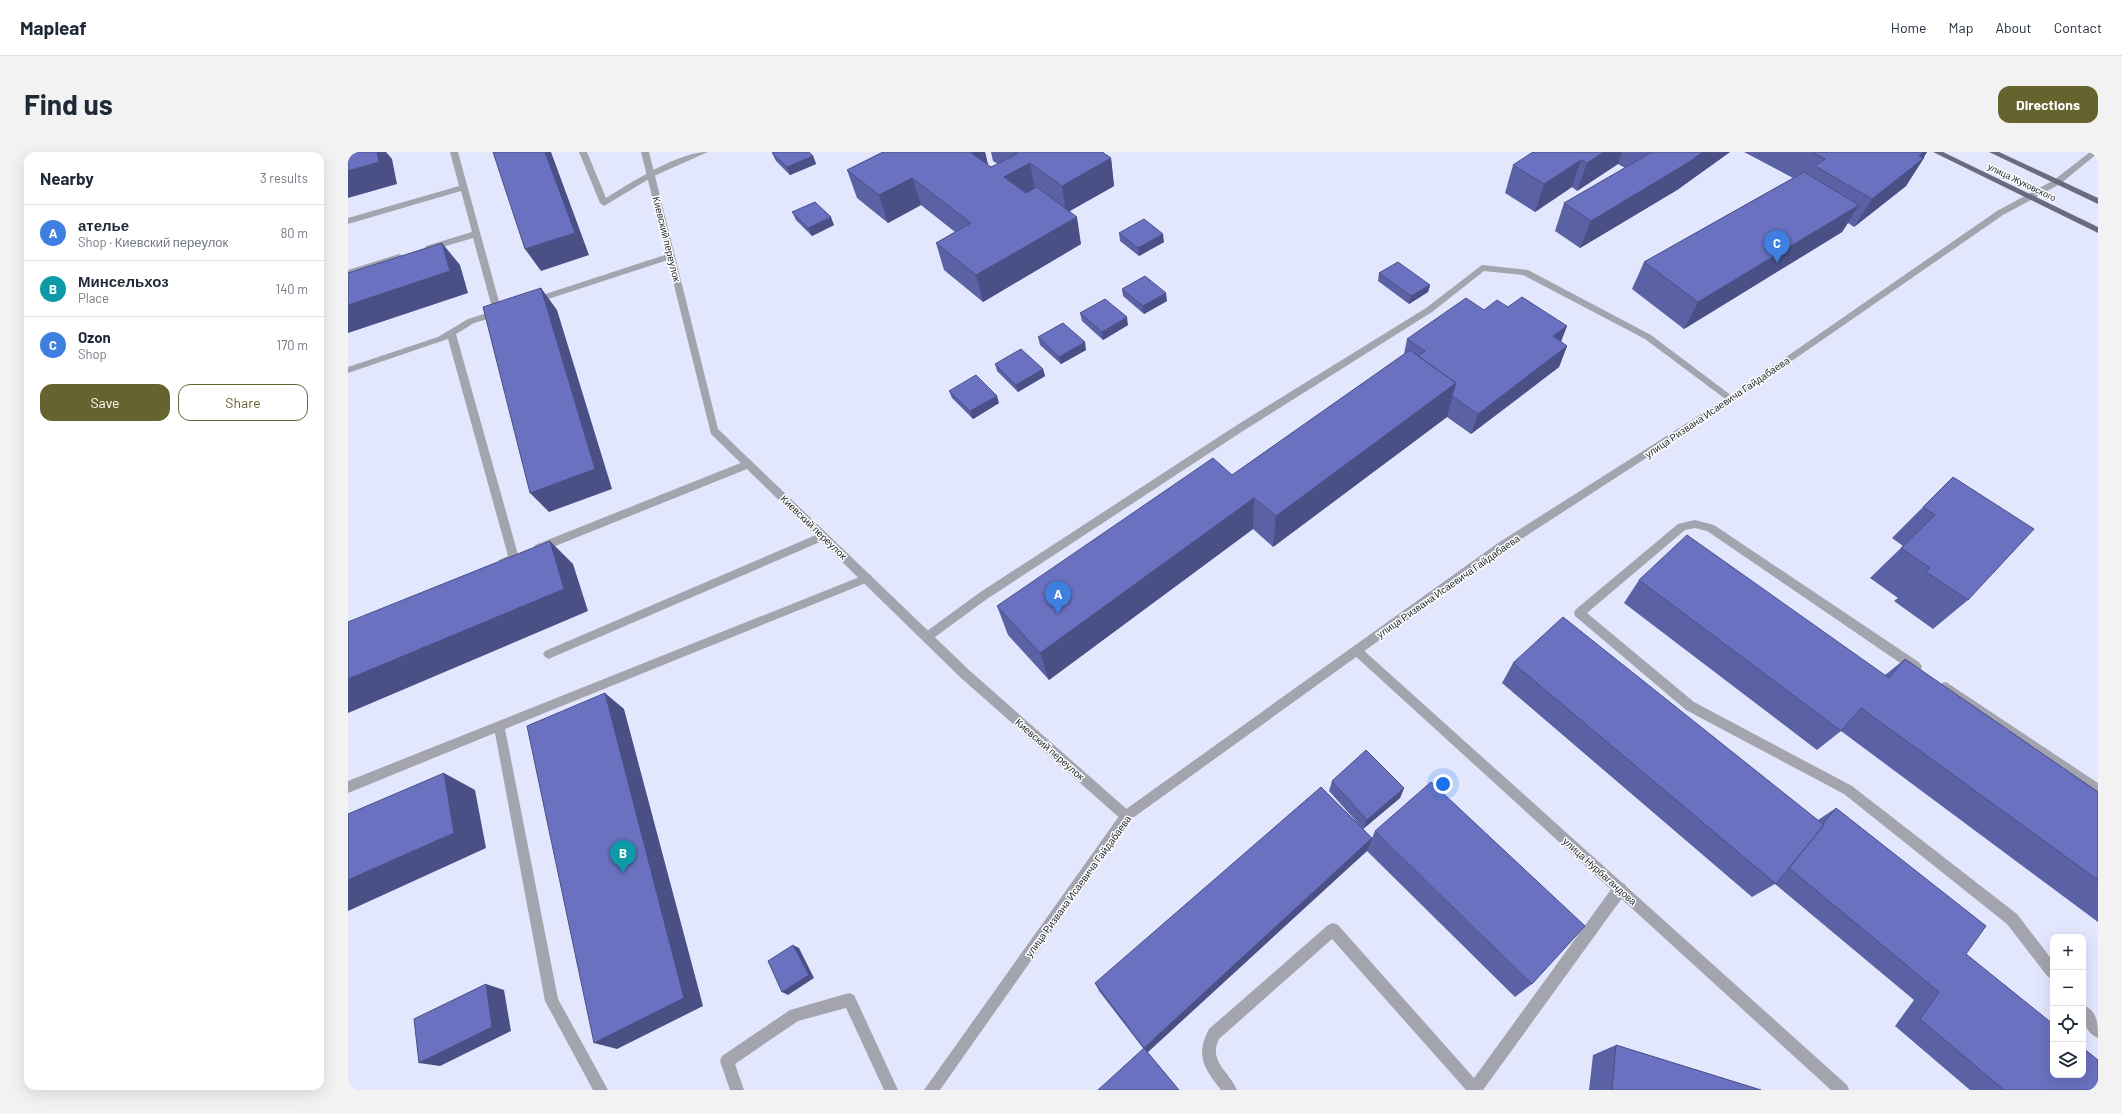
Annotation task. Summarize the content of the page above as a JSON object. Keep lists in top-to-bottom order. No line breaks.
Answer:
{"streets":{"main road":["улица Жуковского"],"street":["Киевский переулок","улица Ризвана Исаевича Гайдабаева","улица Нурбагандова"]},"crossings":[["улица Жуковского","улица Ризвана Исаевича Гайдабаева"],["Киевский переулок","улица Ризвана Исаевича Гайдабаева"],["улица Ризвана Исаевича Гайдабаева","улица Нурбагандова"]],"page":{"header":"Mapleaf","nav":["Home","Map","About","Contact"],"buttons":["Directions",["Save","Share"]],"title":"Find us","heading":["Nearby","3 results"],"list":[{"mark":"A","name":"ателье","note":"Shop · Киевский переулок","value":"80 m"},{"mark":"B","name":"Минсельхоз","note":"Place","value":"140 m"},{"mark":"C","name":"Ozon","note":"Shop","value":"170 m"}],"pins":["C","A","B"],"map_buttons":["+","−"]}}
